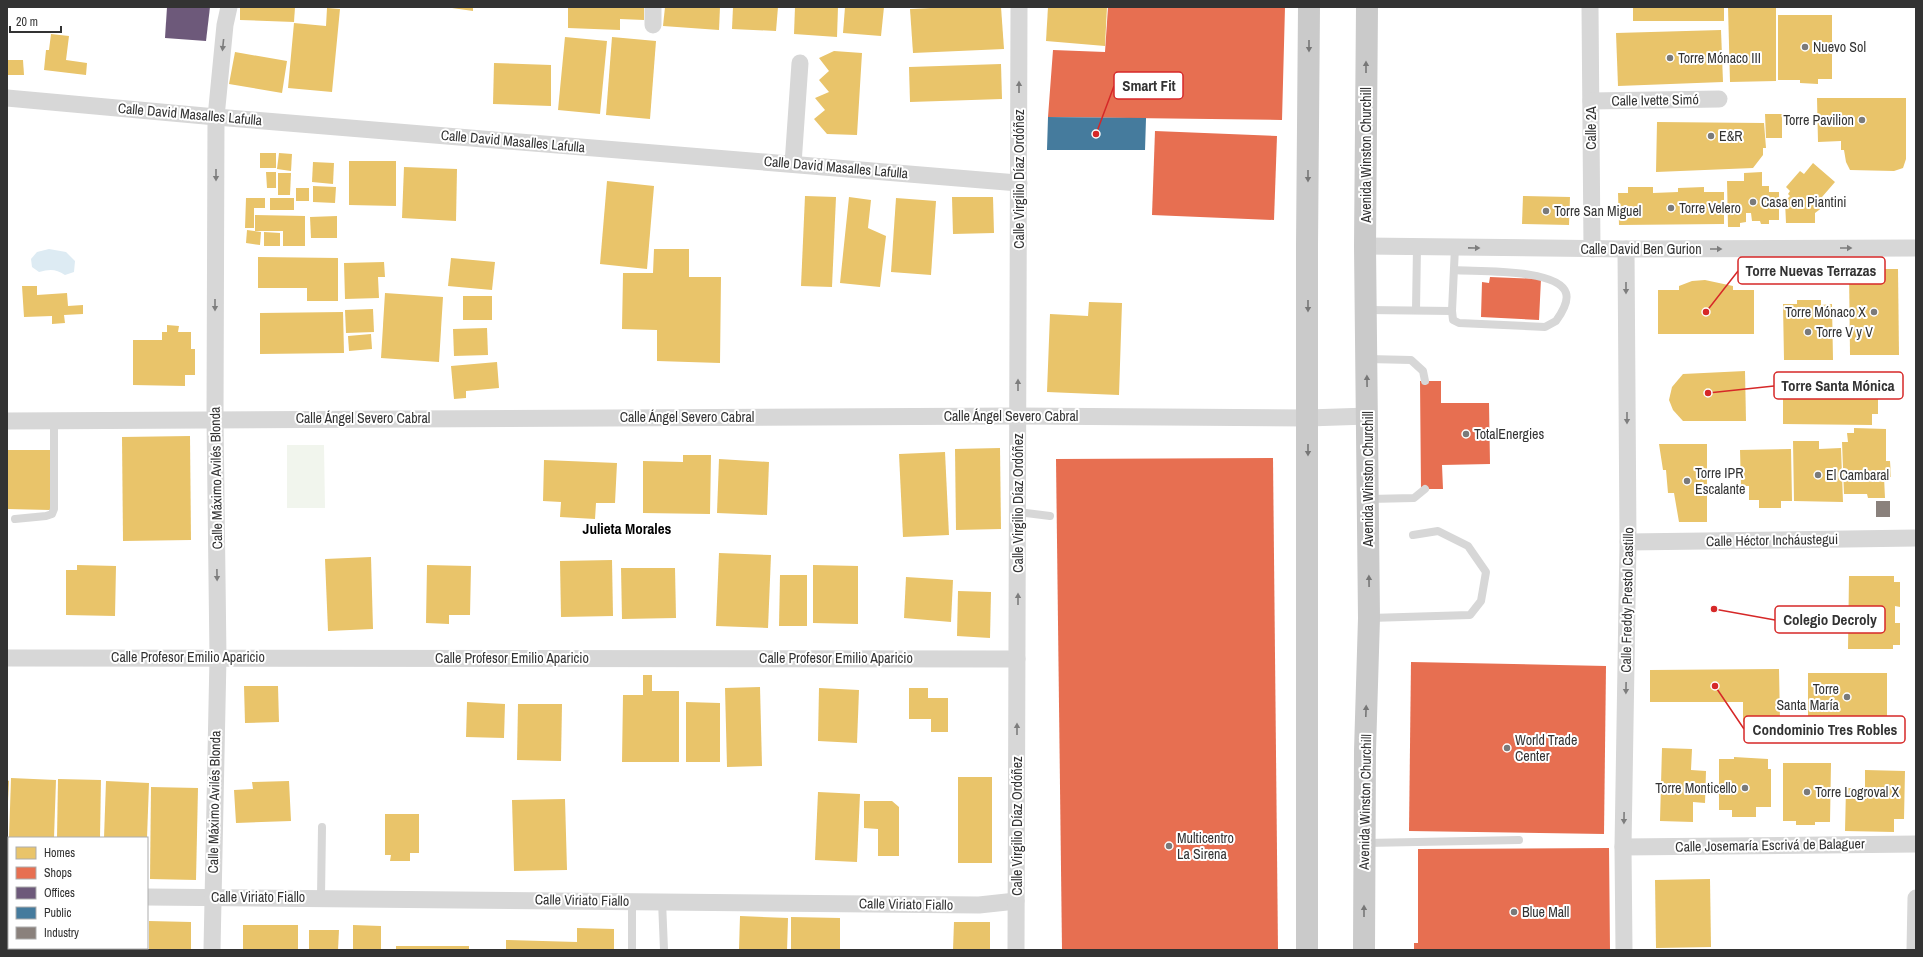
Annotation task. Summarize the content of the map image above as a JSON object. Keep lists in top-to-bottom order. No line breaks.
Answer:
{"streets":{"main road":["Avenida Winston Churchill"],"street":["Calle Ivette Simó","Calle David Masalles Lafulla","Calle 2A","Calle Virgilio Díaz Ordóñez","Calle David Ben Gurion","Calle Ángel Severo Cabral","Calle Máximo Avilés Blonda","Calle Héctor Incháustegui","Calle Freddy Prestol Castillo","Calle Profesor Emilio Aparicio","Calle Josemaría Escrivá de Balaguer","Calle Viriato Fiallo"]},"crossings":[["Calle Ivette Simó","Calle 2A"],["Calle David Masalles Lafulla","Calle Virgilio Díaz Ordóñez"],["Calle David Masalles Lafulla","Calle Máximo Avilés Blonda"],["Calle 2A","Calle David Ben Gurion"],["Avenida Winston Churchill","Calle David Ben Gurion"],["Avenida Winston Churchill","Calle Ángel Severo Cabral"],["Calle Virgilio Díaz Ordóñez","Calle Ángel Severo Cabral"],["Calle Virgilio Díaz Ordóñez","Calle Profesor Emilio Aparicio"],["Calle Virgilio Díaz Ordóñez","Calle Viriato Fiallo"],["Calle David Ben Gurion","Calle Freddy Prestol Castillo"],["Calle Ángel Severo Cabral","Calle Máximo Avilés Blonda"],["Calle Máximo Avilés Blonda","Calle Profesor Emilio Aparicio"],["Calle Máximo Avilés Blonda","Calle Viriato Fiallo"],["Calle Héctor Incháustegui","Calle Freddy Prestol Castillo"],["Calle Freddy Prestol Castillo","Calle Josemaría Escrivá de Balaguer"]],"one_way":["Calle Virgilio Díaz Ordóñez","Calle David Ben Gurion","Calle Máximo Avilés Blonda","Calle Freddy Prestol Castillo"],"districts":["Julieta Morales"],"places":["Nuevo Sol","Torre Mónaco III","Torre Pavilion","Smart Fit","E&R","Casa en Piantini","Torre Velero","Torre San Miguel","Torre Nuevas Terrazas","Torre Mónaco X","Torre V y V","Torre Santa Mónica","TotalEnergies","El Cambaral","Torre IPR Escalante","Colegio Decroly","Condominio Tres Robles","Torre Santa María","World Trade Center","Torre Monticello","Torre Logroval X","Multicentro La Sirena","Blue Mall"],"legend":["Homes","Shops","Offices","Public","Industry"],"scale_bar":"20 m"}
